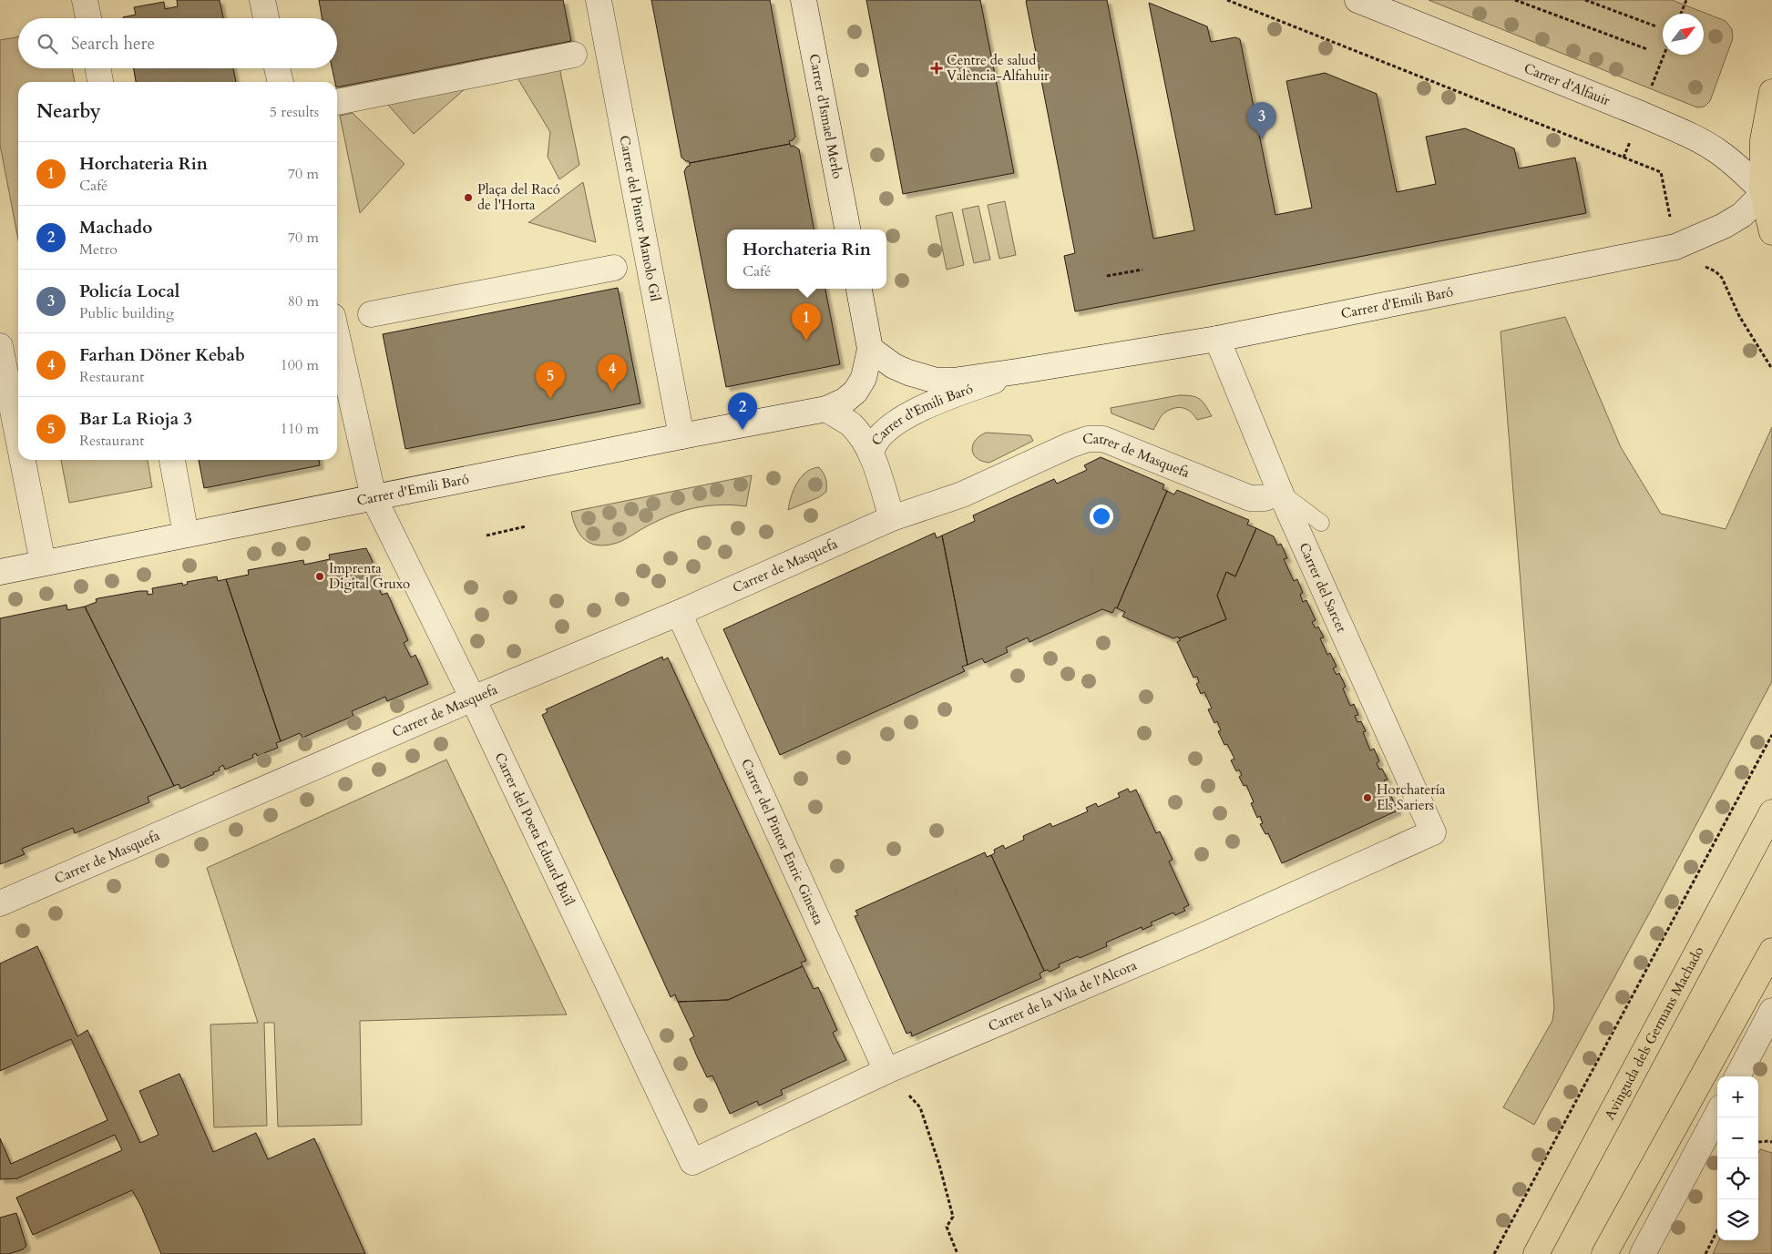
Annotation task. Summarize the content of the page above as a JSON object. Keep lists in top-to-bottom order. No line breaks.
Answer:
{"streets":{"main road":["Avinguda dels Germans Machado"],"street":["Carrer d'Alfauir","Carrer d'Ismael Merlo","Carrer del Pintor Manolo Gil","Carrer d'Emili Baró","Carrer de Masquefa","Carrer del Sarcet","Carrer del Poeta Eduard Buïl","Carrer del Pintor Enric Ginesta","Carrer de la Vila de l'Alcora"]},"crossings":[["Carrer d'Alfauir","Carrer d'Emili Baró"],["Carrer del Pintor Manolo Gil","Carrer d'Emili Baró"],["Carrer d'Emili Baró","Carrer del Sarcet"],["Carrer d'Emili Baró","Carrer del Poeta Eduard Buïl"],["Carrer de Masquefa","Carrer del Sarcet"],["Carrer de Masquefa","Carrer del Poeta Eduard Buïl"],["Carrer de Masquefa","Carrer del Pintor Enric Ginesta"],["Carrer del Sarcet","Carrer de la Vila de l'Alcora"],["Carrer del Poeta Eduard Buïl","Carrer de la Vila de l'Alcora"],["Carrer del Pintor Enric Ginesta","Carrer de la Vila de l'Alcora"]],"places":{"health":["Centre de salud València-Alfahuir"],"other":["Plaça del Racó de l'Horta","Imprenta Digital Gruxo","Horchatería Els Sariers"]},"north":"top right","page":{"search":"Search here","heading":["Nearby","5 results"],"pins":["3","1","4","5","2"],"list":[{"mark":"1","name":"Horchateria Rin","note":"Café","value":"70 m"},{"mark":"2","name":"Machado","note":"Metro","value":"70 m"},{"mark":"3","name":"Policía Local","note":"Public building","value":"80 m"},{"mark":"4","name":"Farhan Döner Kebab","note":"Restaurant","value":"100 m"},{"mark":"5","name":"Bar La Rioja 3","note":"Restaurant","value":"110 m"}],"popup":["Horchateria Rin","Café"],"map_buttons":["+","−"]}}
